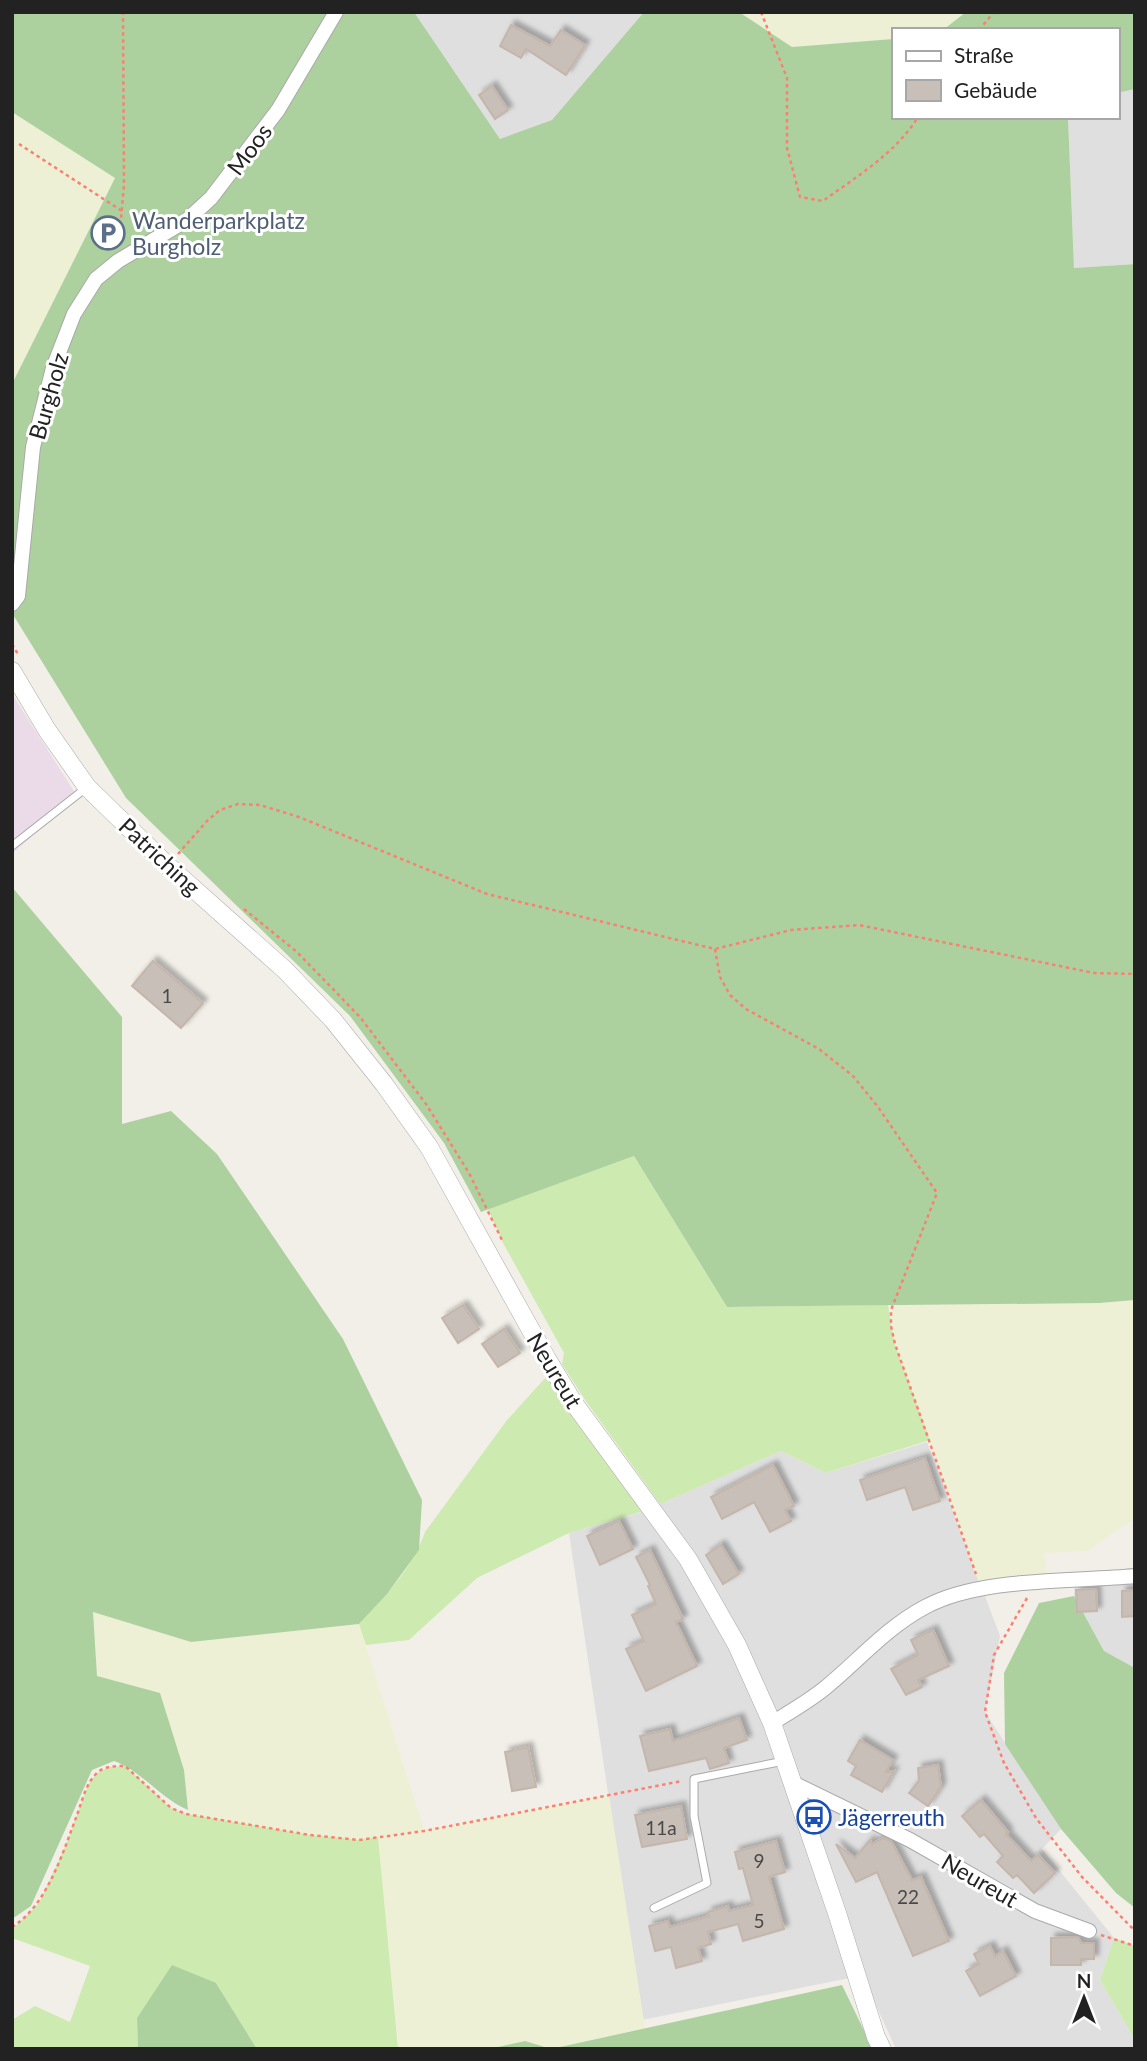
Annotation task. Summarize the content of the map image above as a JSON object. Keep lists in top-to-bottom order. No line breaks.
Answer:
{"streets":{"street":["Moos","Burgholz","Patriching","Neureut"]},"crossings":[["Moos","Burgholz"],["Patriching","Neureut"]],"places":{"parking":["Wanderparkplatz Burgholz"],"bus stop":["Jägerreuth"]},"house_numbers":["1","11a","9","22","5"],"legend":["Straße","Gebäude"],"north":"top"}
